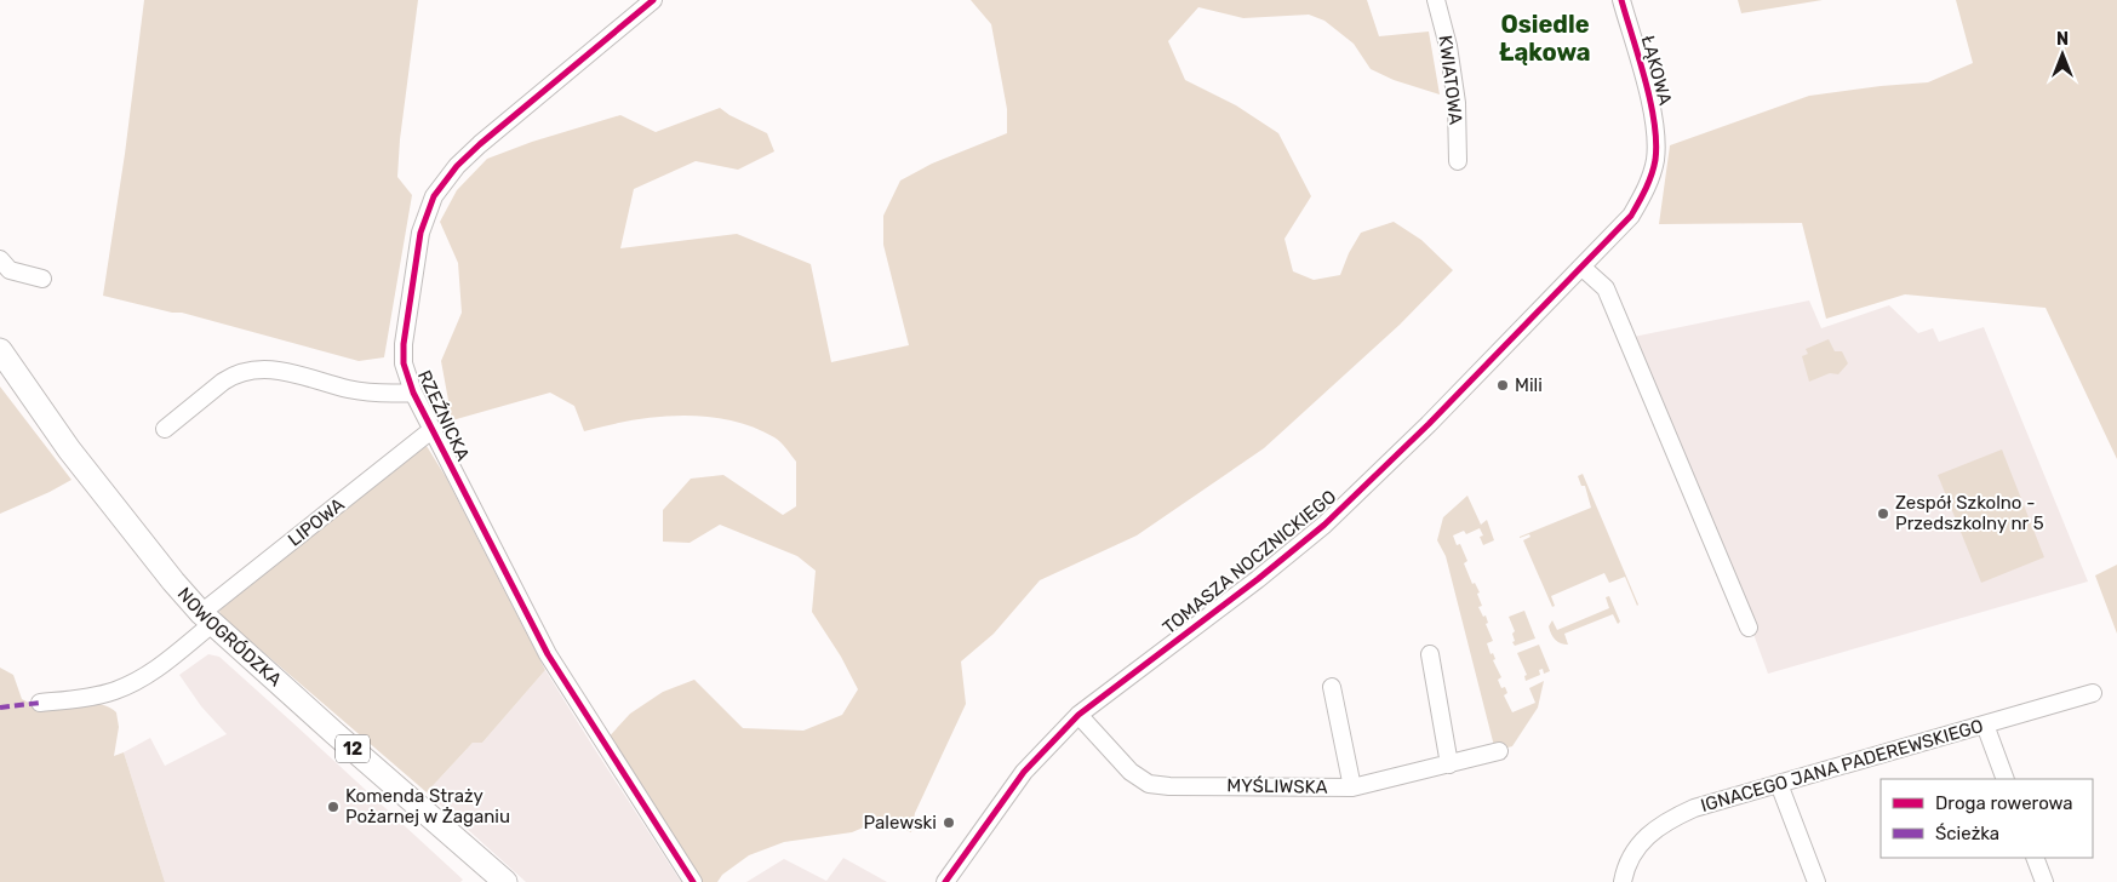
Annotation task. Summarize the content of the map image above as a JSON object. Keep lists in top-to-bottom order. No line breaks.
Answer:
{"streets":{"main road":["NOWOGRÓDZKA","12"],"street":["ŁĄKOWA","KWIATOWA","RZEŹNICKA","LIPOWA","TOMASZA NOCZNICKIEGO","IGNACEGO JANA PADEREWSKIEGO","MYŚLIWSKA"]},"crossings":[["ŁĄKOWA","TOMASZA NOCZNICKIEGO"],["RZEŹNICKA","LIPOWA"],["LIPOWA","NOWOGRÓDZKA"],["TOMASZA NOCZNICKIEGO","MYŚLIWSKA"]],"districts":["Osiedle Łąkowa"],"places":["Mili","Zespół Szkolno - Przedszkolny nr 5","Komenda Straży Pożarnej w Żaganiu","Palewski"],"legend":["Droga rowerowa","Ścieżka"],"north":"top"}
